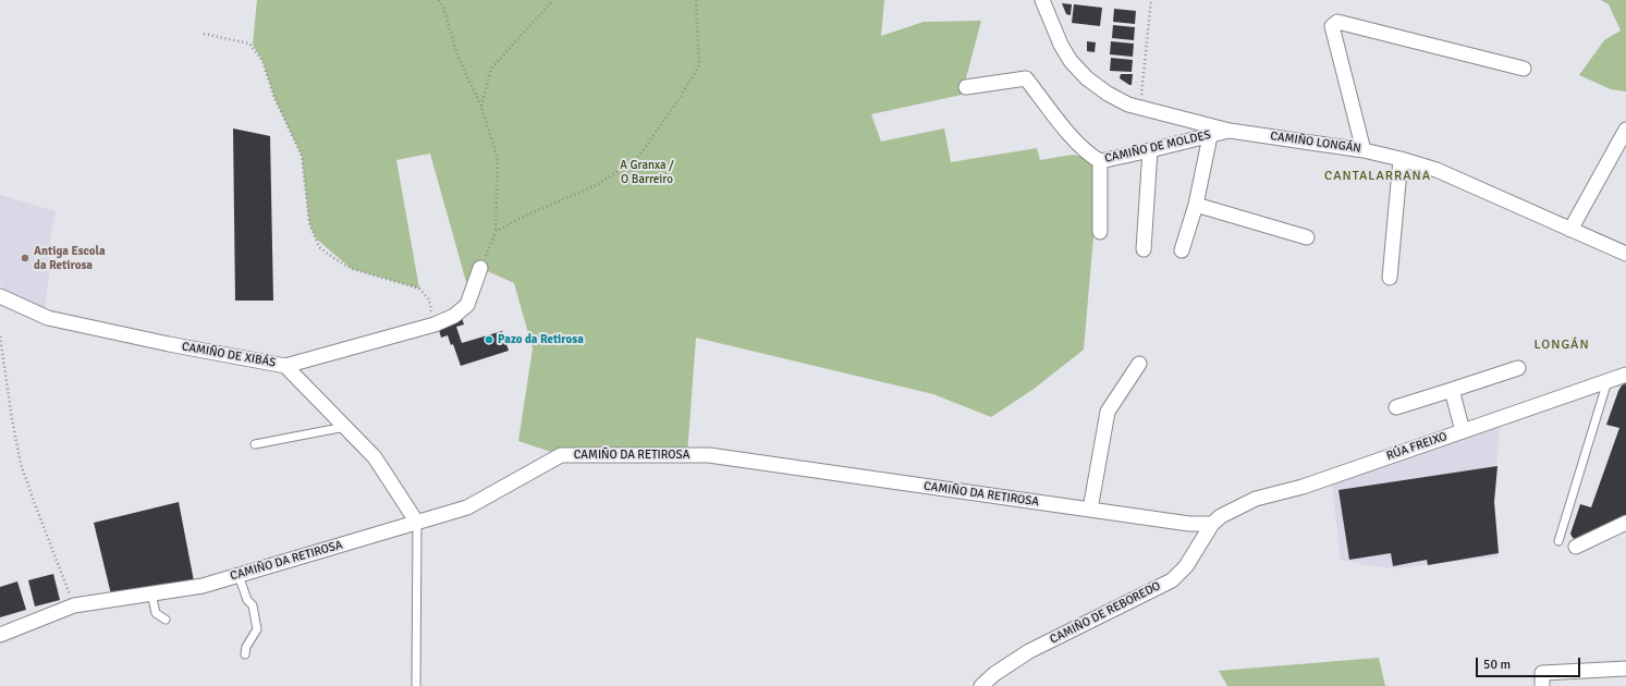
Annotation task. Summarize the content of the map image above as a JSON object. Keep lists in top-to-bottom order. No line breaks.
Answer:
{"streets":{"street":["CAMIÑO LONGÁN","CAMIÑO DE MOLDES","CAMIÑO DE XIBÁS","RÚA FREIXO","CAMIÑO DA RETIROSA","CAMIÑO DE REBOREDO"]},"crossings":[["CAMIÑO LONGÁN","CAMIÑO DE MOLDES"],["CAMIÑO DE XIBÁS","CAMIÑO DA RETIROSA"],["RÚA FREIXO","CAMIÑO DA RETIROSA"],["RÚA FREIXO","CAMIÑO DE REBOREDO"],["CAMIÑO DA RETIROSA","CAMIÑO DE REBOREDO"]],"districts":["CANTALARRANA","LONGÁN"],"parks":["A Granxa / O Barreiro"],"places":["Antiga Escola da Retirosa","Pazo da Retirosa"],"scale_bar":"50 m"}
